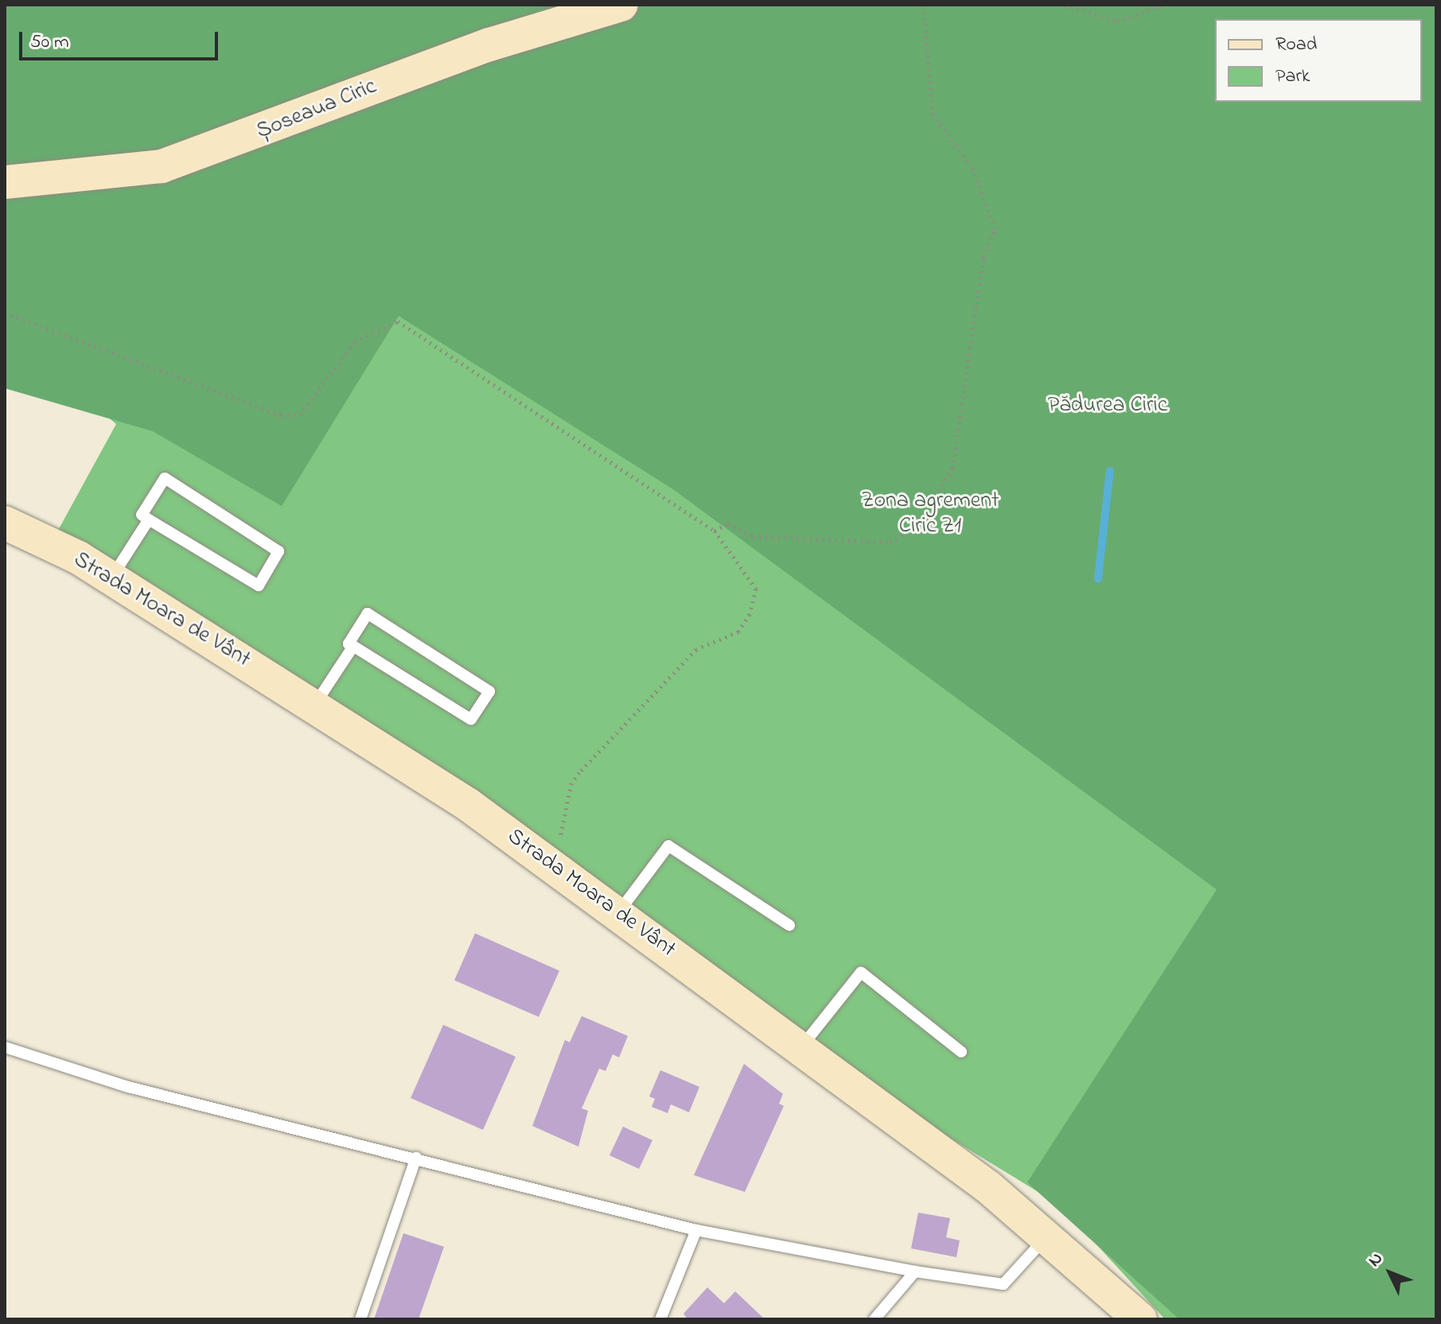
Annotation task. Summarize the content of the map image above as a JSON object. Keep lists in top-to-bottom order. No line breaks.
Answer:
{"streets":{"main road":["Șoseaua Ciric","Strada Moara de Vânt"]},"parks":["Pădurea Ciric","Zona agrement Ciric Z1"],"legend":["Road","Park"],"scale_bar":"50 m","north":"top left"}
